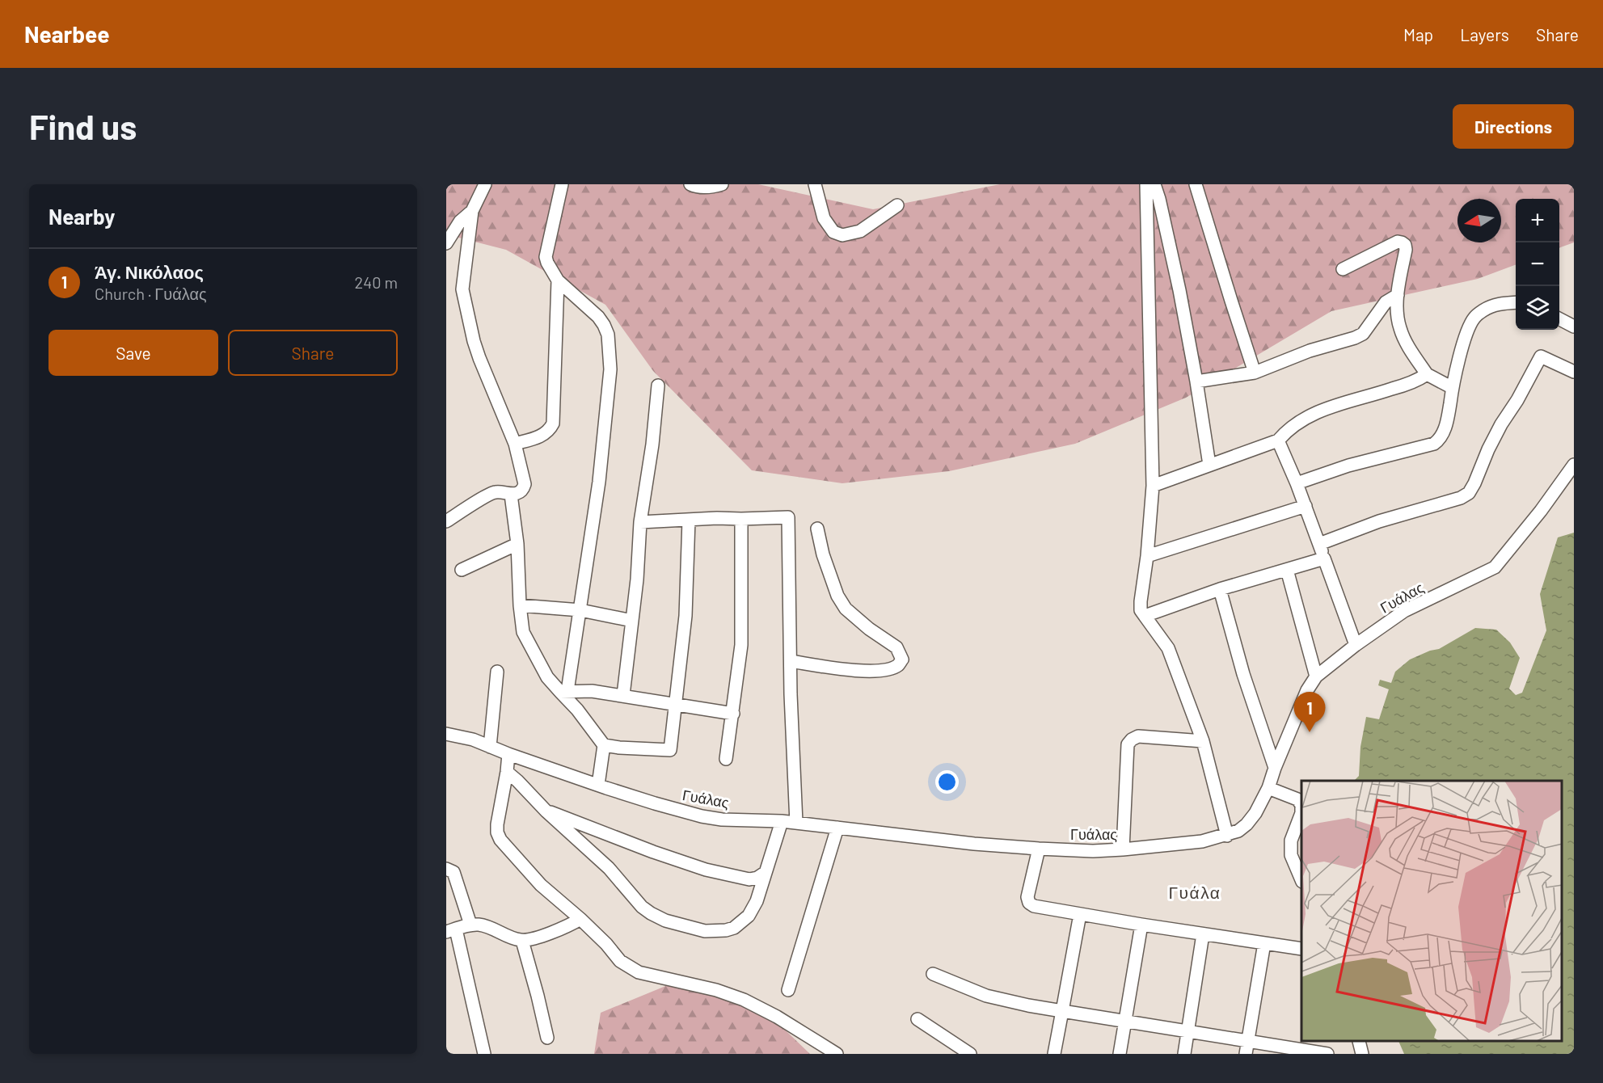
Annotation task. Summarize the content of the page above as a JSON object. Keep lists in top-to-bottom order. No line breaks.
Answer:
{"streets":{"street":["Γυάλας"]},"districts":["Γυάλα"],"north":"left","page":{"header":"Nearbee","nav":["Map","Layers","Share"],"buttons":["Directions",["Save","Share"]],"title":"Find us","heading":"Nearby","map_buttons":["+","−"],"list":[{"mark":"1","name":"Άγ. Νικόλαος","note":"Church · Γυάλας","value":"240 m"}],"pins":"1"}}
